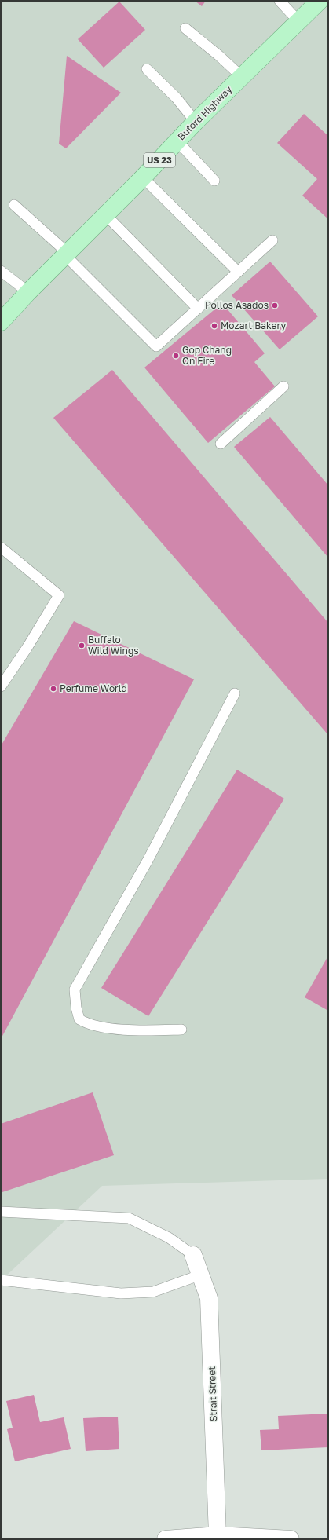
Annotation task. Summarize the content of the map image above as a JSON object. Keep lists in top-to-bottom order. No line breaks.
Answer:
{"streets":{"main road":["Buford Highway","US 23"],"street":["Strait Street"]},"places":["Pollos Asados","Mozart Bakery","Gop Chang On Fire","Buffalo Wild Wings","Perfume World"]}
